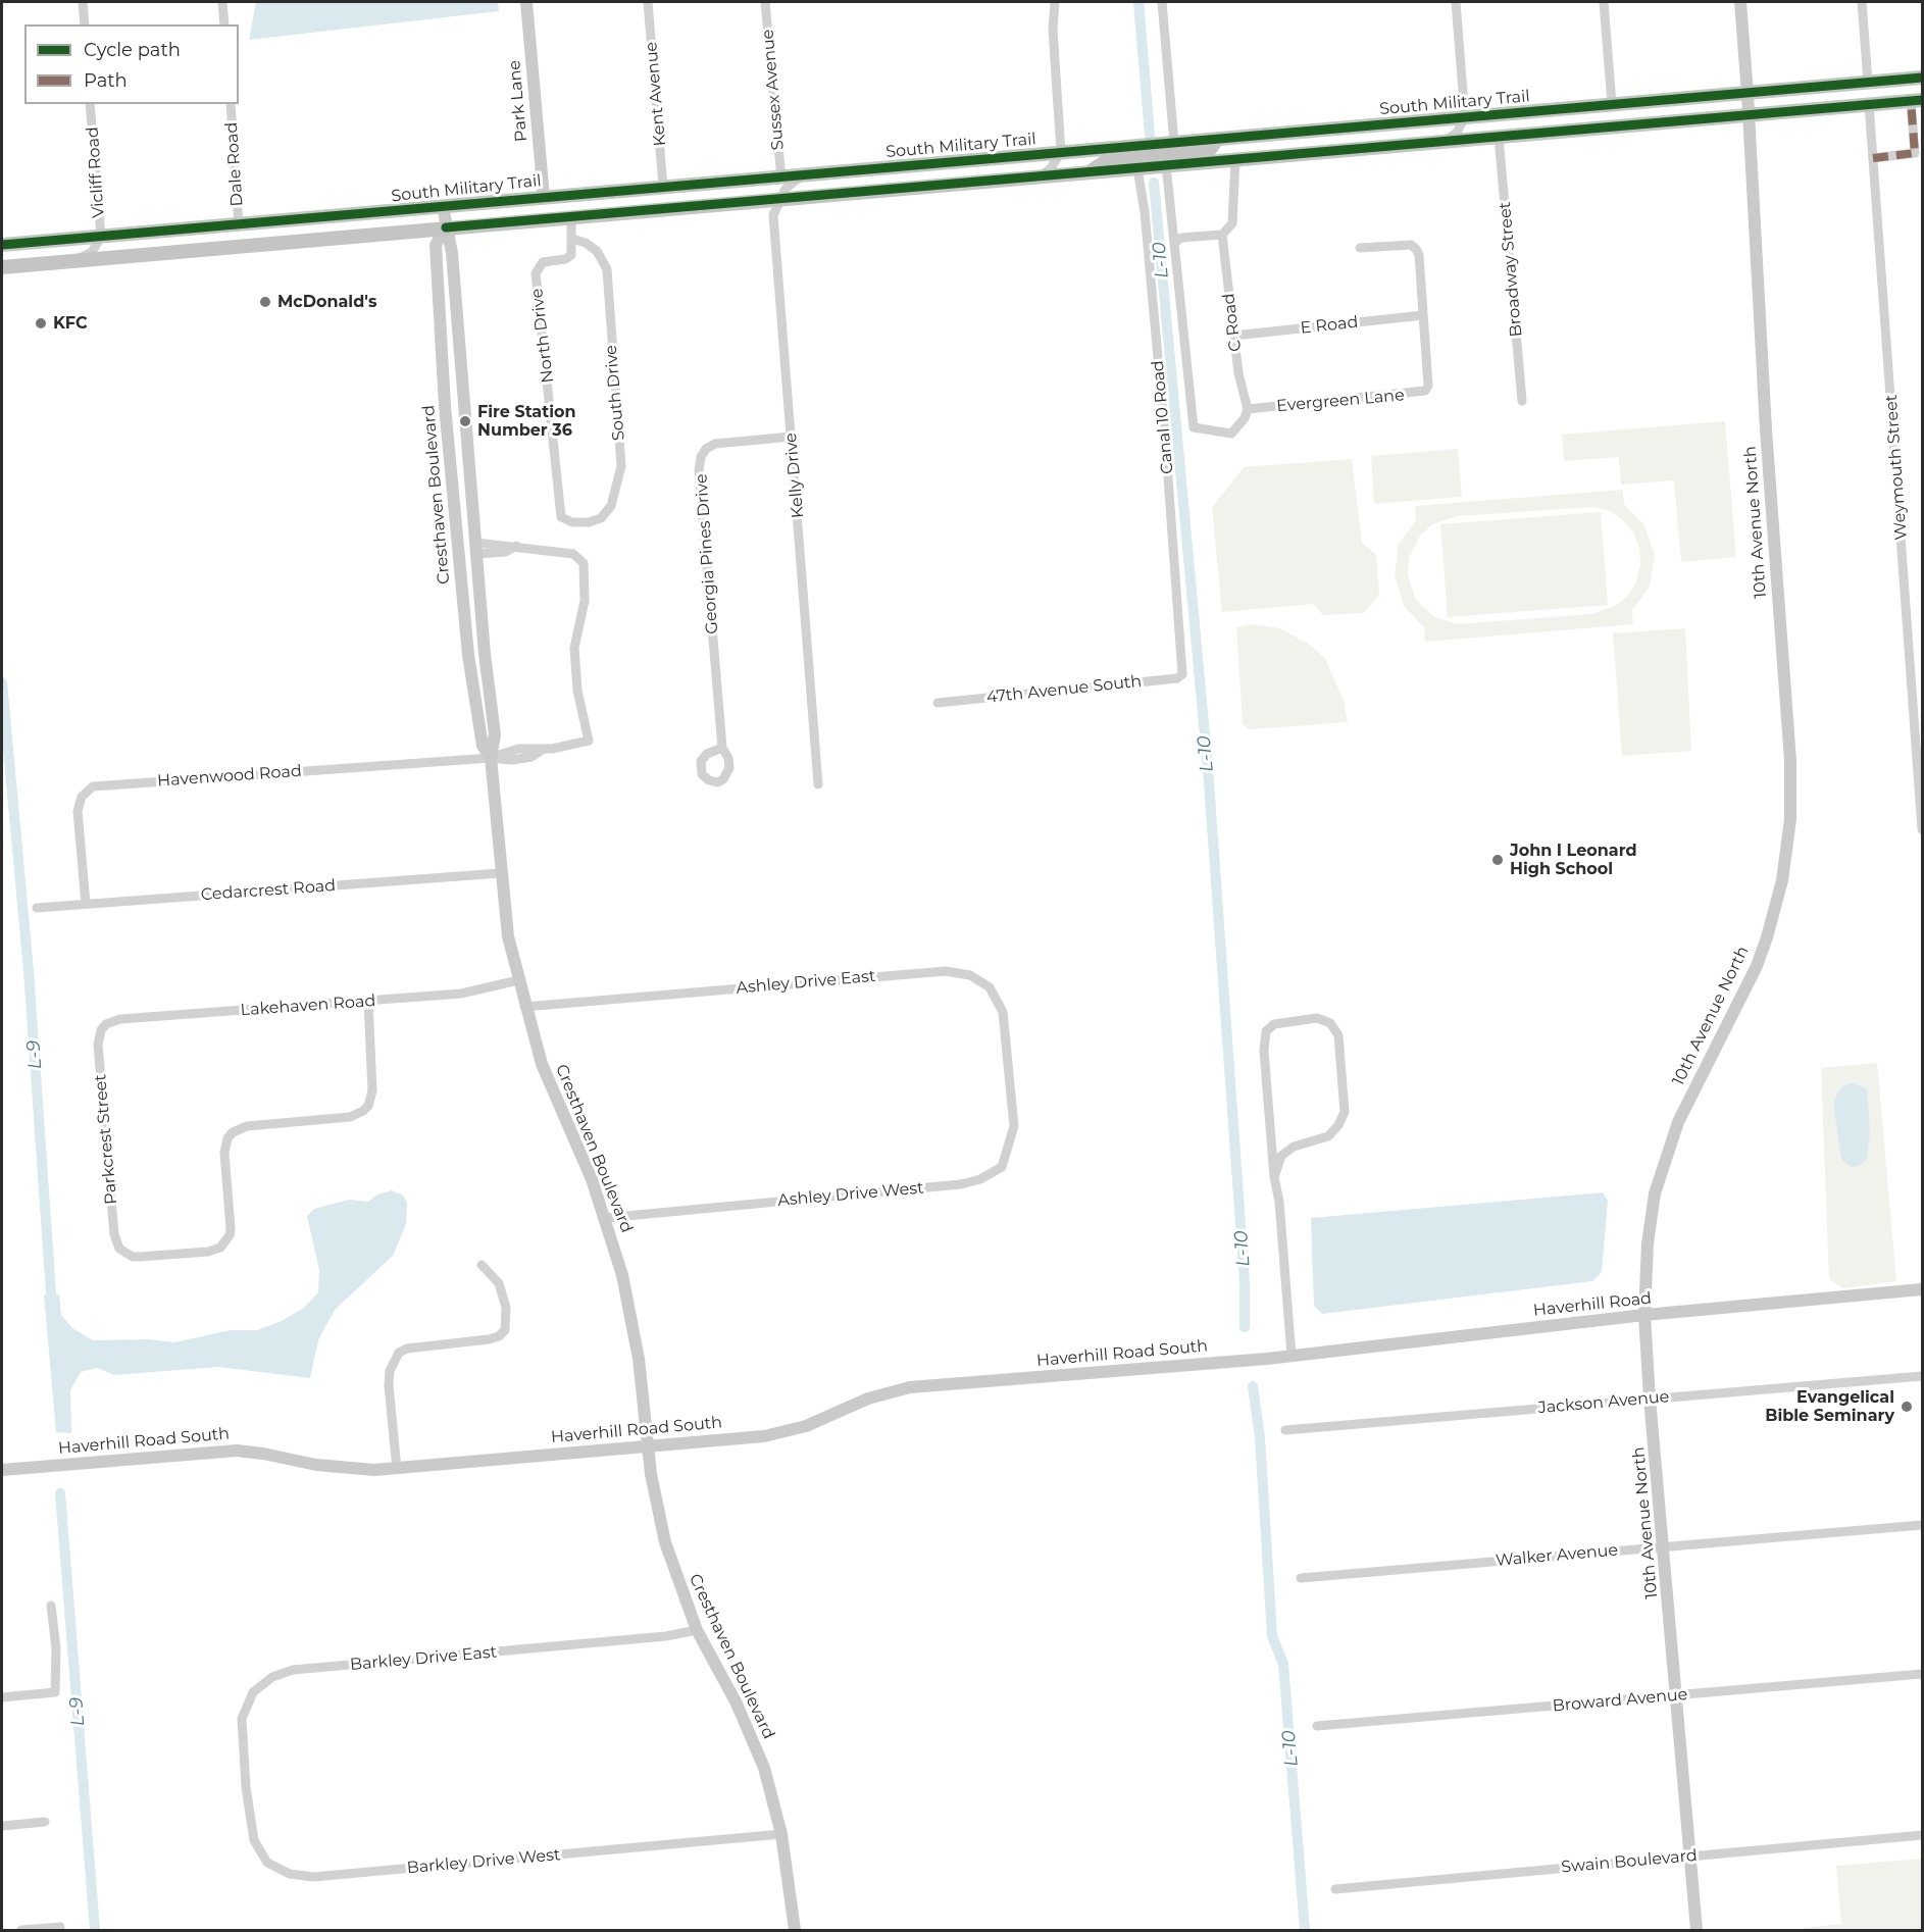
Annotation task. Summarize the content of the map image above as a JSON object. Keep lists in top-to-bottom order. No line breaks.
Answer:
{"streets":{"main road":["South Military Trail"],"street":["Sussex Avenue","Kent Avenue","Park Lane","Dale Road","Vicliff Road","Broadway Street","C Road","E Road","North Drive","South Drive","Evergreen Lane","Canal 10 Road","Weymouth Street","Kelly Drive","Cresthaven Boulevard","10th Avenue North","Georgia Pines Drive","47th Avenue South","Havenwood Road","Cedarcrest Road","Ashley Drive East","Lakehaven Road","Parkcrest Street","Ashley Drive West","Haverhill Road","Haverhill Road South","Jackson Avenue","Walker Avenue","Barkley Drive East","Broward Avenue","Barkley Drive West","Swain Boulevard"]},"crossings":[["Sussex Avenue","South Military Trail"],["Kent Avenue","South Military Trail"],["Park Lane","South Military Trail"],["South Military Trail","Dale Road"],["South Military Trail","Vicliff Road"],["South Military Trail","Cresthaven Boulevard"],["South Military Trail","10th Avenue North"],["C Road","E Road"],["C Road","Evergreen Lane"],["E Road","Evergreen Lane"],["North Drive","South Drive"],["Canal 10 Road","47th Avenue South"],["Kelly Drive","Georgia Pines Drive"],["Cresthaven Boulevard","Havenwood Road"],["Cresthaven Boulevard","Cedarcrest Road"],["Cresthaven Boulevard","Ashley Drive East"],["Cresthaven Boulevard","Lakehaven Road"],["Cresthaven Boulevard","Ashley Drive West"],["Cresthaven Boulevard","Haverhill Road South"],["Cresthaven Boulevard","Barkley Drive East"],["Cresthaven Boulevard","Barkley Drive West"],["10th Avenue North","Haverhill Road"],["10th Avenue North","Jackson Avenue"],["10th Avenue North","Walker Avenue"],["10th Avenue North","Broward Avenue"],["10th Avenue North","Swain Boulevard"],["Havenwood Road","Cedarcrest Road"],["Ashley Drive East","Ashley Drive West"],["Lakehaven Road","Parkcrest Street"],["Haverhill Road","Haverhill Road South"],["Barkley Drive East","Barkley Drive West"]],"water":["L-10","L-9"],"places":["McDonald's","KFC","Fire Station Number 36","John I Leonard High School","Evangelical Bible Seminary"],"legend":["Cycle path","Path"]}
